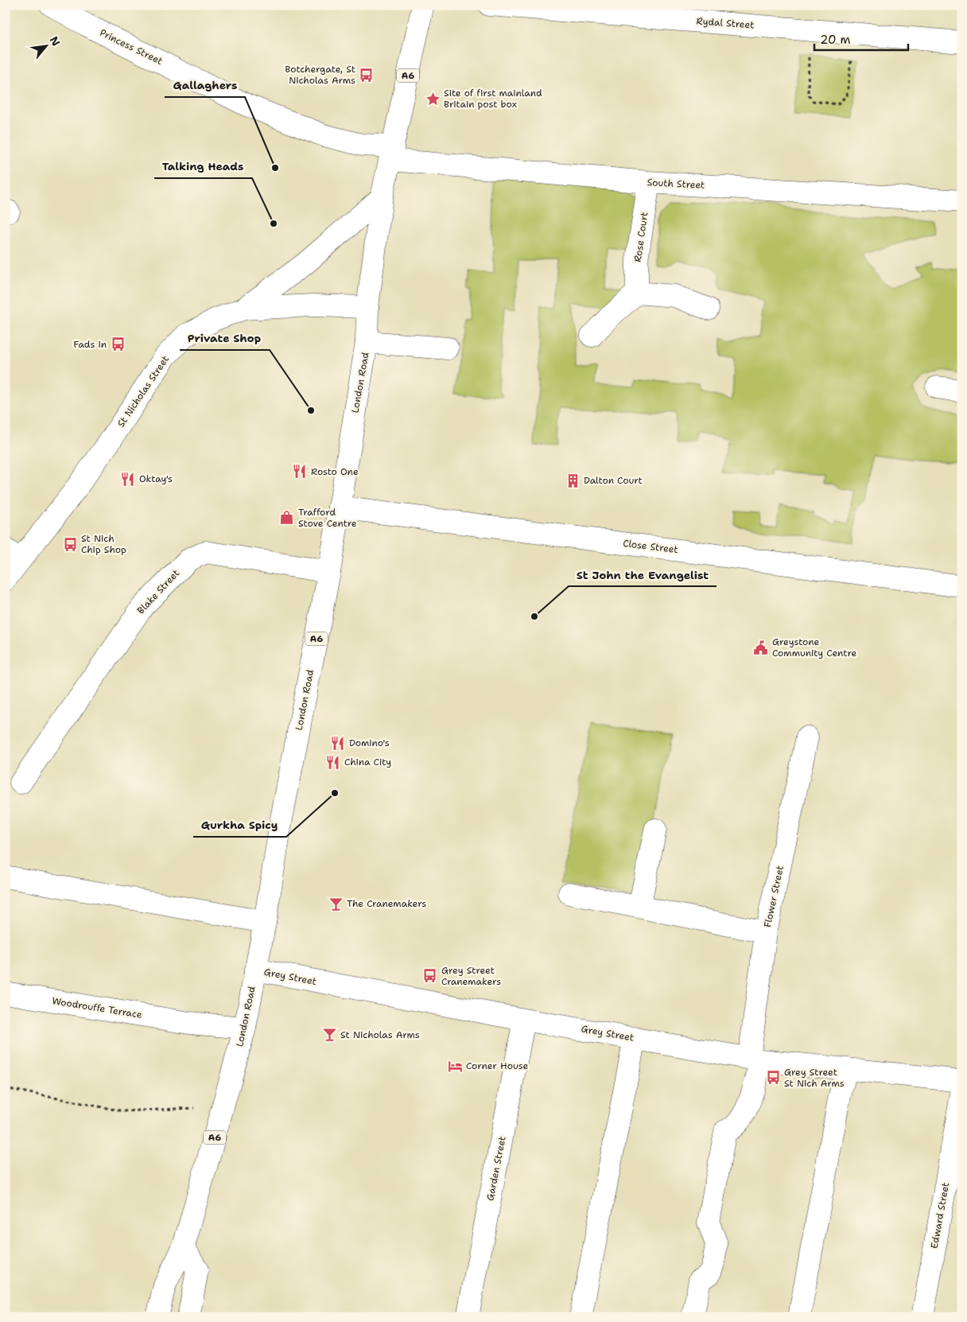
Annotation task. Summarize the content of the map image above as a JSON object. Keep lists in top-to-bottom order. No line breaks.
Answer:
{"streets":{"street":["Rydal Street","Princess Street","A6","South Street","Rose Court","London Road","St Nicholas Street","Close Street","Blake Street","Flower Street","Grey Street","Woodrouffe Terrace","Garden Street","Edward Street"]},"crossings":[["Princess Street","A6"],["Princess Street","South Street"],["Princess Street","London Road"],["A6","South Street"],["A6","London Road"],["South Street","Rose Court"],["South Street","London Road"],["London Road","St Nicholas Street"],["London Road","Close Street"],["London Road","Blake Street"],["London Road","Grey Street"],["London Road","Woodrouffe Terrace"],["Flower Street","Grey Street"],["Grey Street","Garden Street"]],"places":{"bus stop":["Botchergate, St Nicholas Arms","Fads in","St Nich Chip Shop","Grey Street Cranemakers","Grey Street St Nich Arms"],"place":["Site of first mainland Britain post box"],"other":["Gallaghers","Talking Heads","Private Shop","St John the Evangelist","Gurkha Spicy"],"restaurant":["Rosto One","Oktay's","Domino's","China City"],"building":["Dalton Court"],"shop":["Trafford Stove Centre"],"public building":["Greystone Community Centre"],"bar":["The Cranemakers","St Nicholas Arms"],"hotel":["Corner House"]},"scale_bar":"20 m","north":"top right"}
